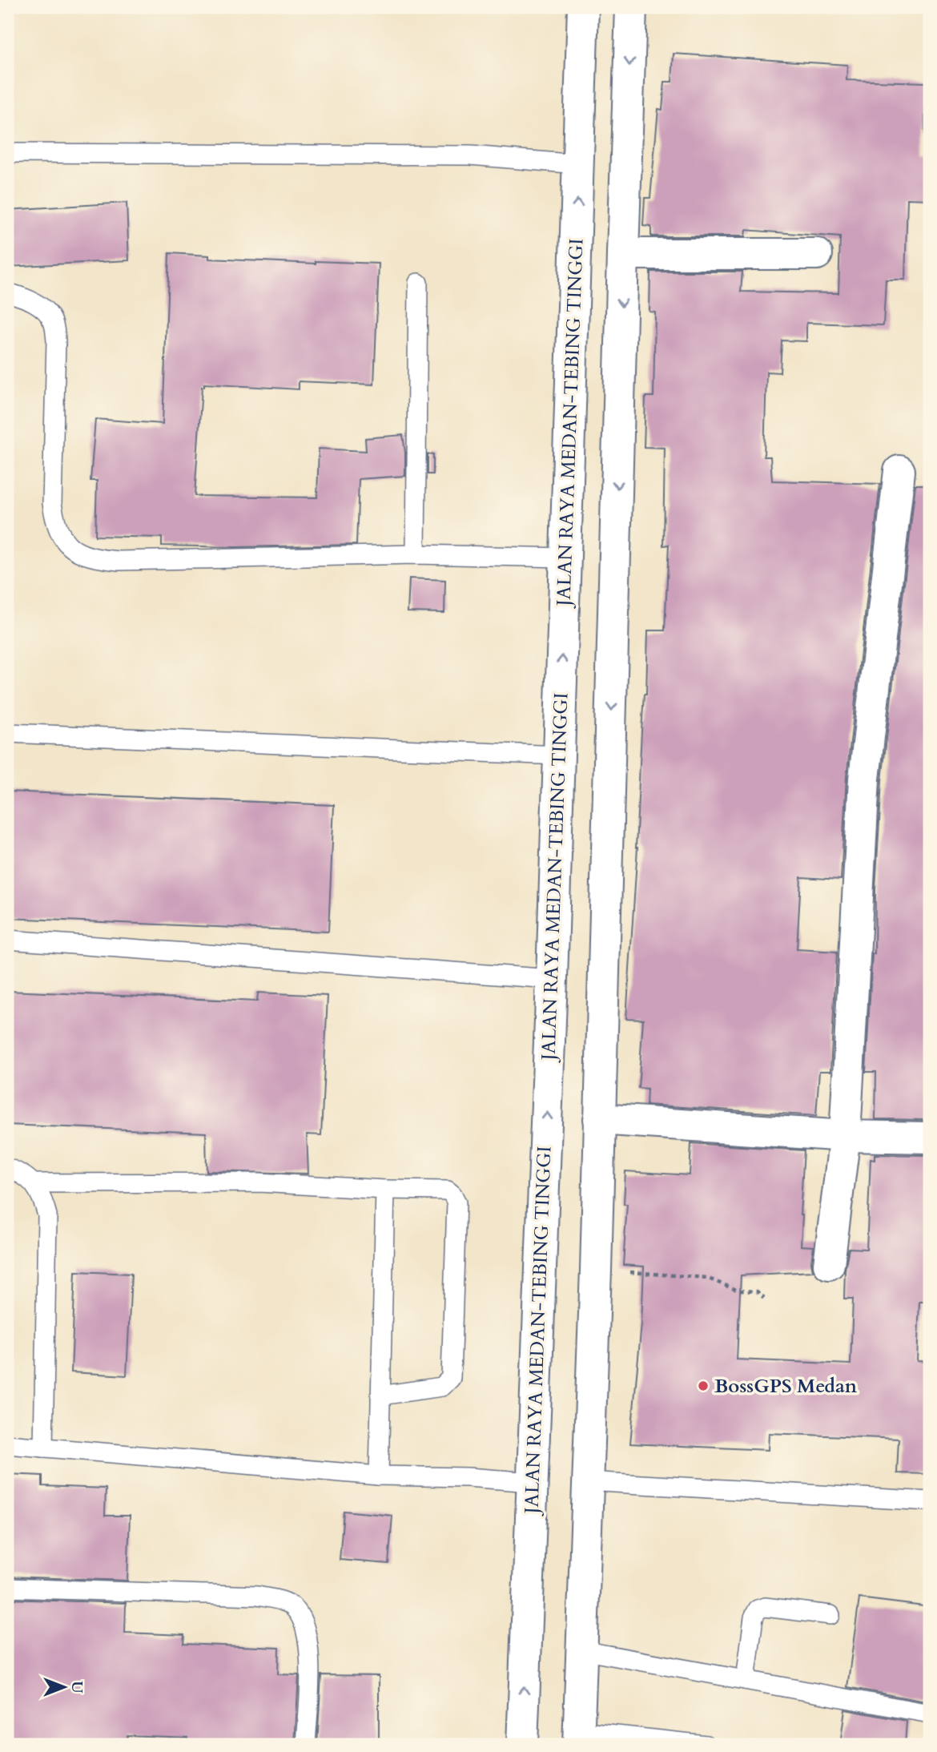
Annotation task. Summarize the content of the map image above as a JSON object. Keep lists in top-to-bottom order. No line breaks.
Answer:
{"streets":{"main road":["JALAN RAYA MEDAN-TEBING TINGGI"]},"places":["BossGPS Medan"],"north":"right"}
